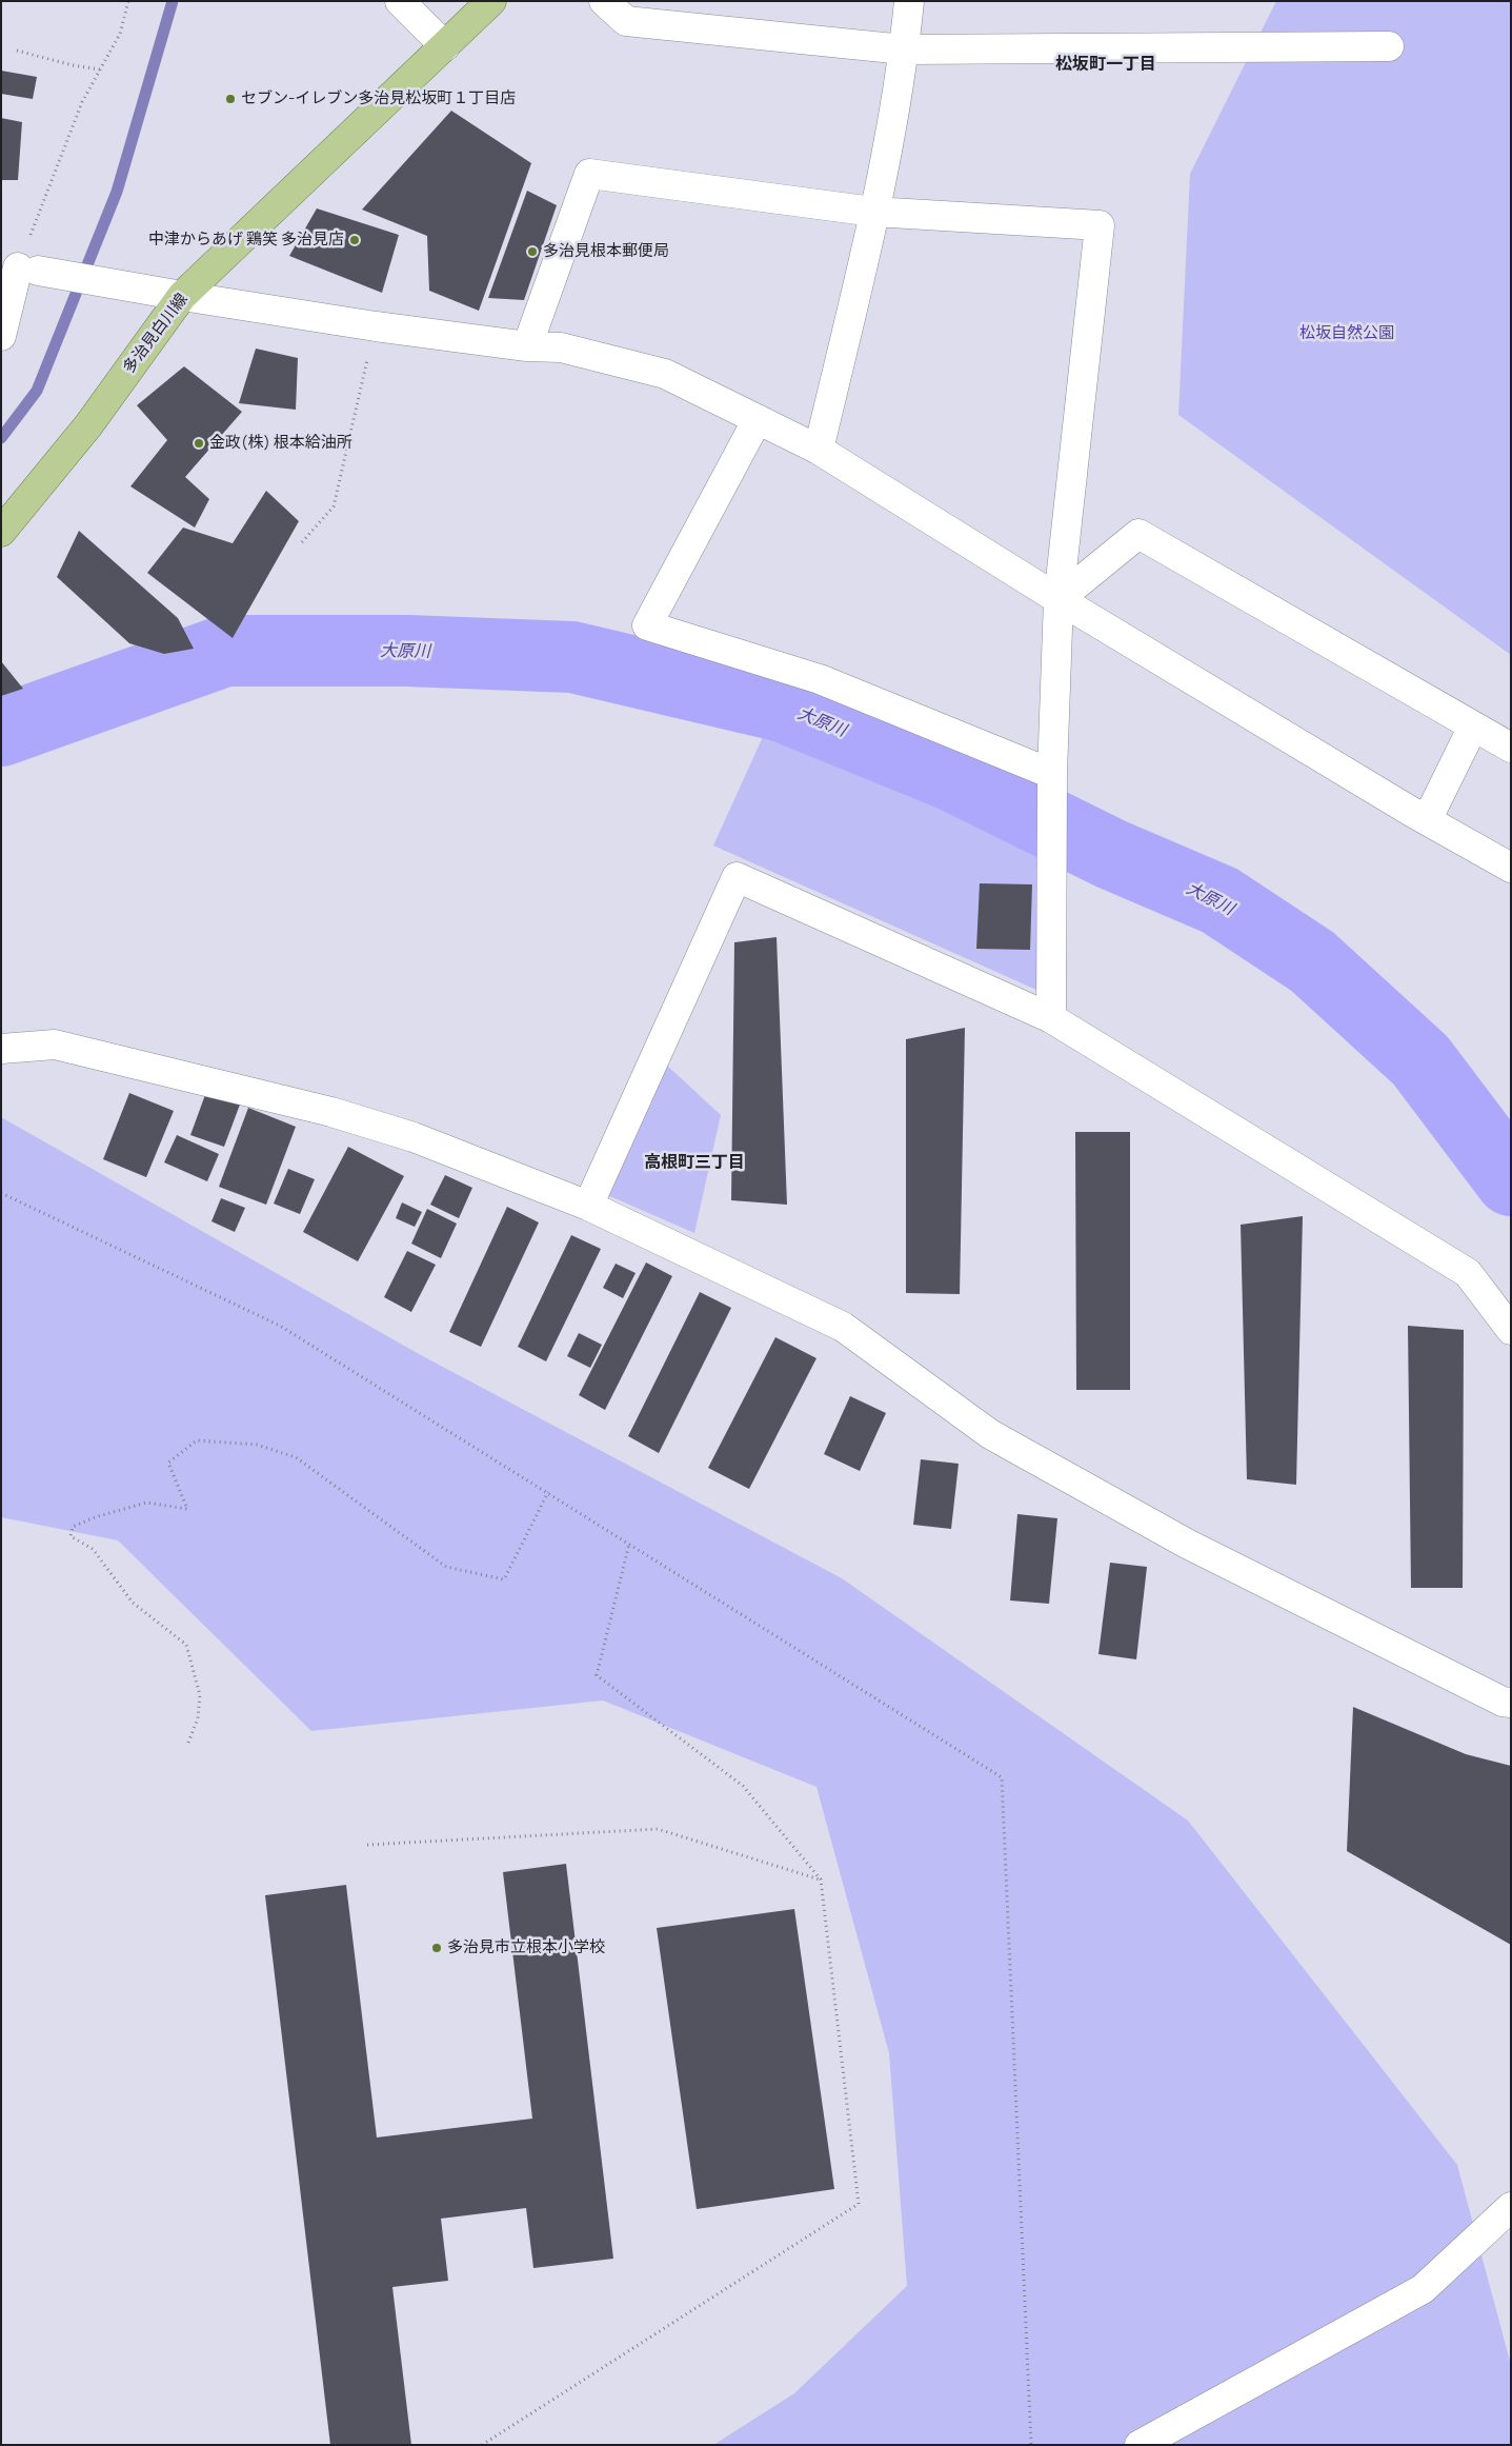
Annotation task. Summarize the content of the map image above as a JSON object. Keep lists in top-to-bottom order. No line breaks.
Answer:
{"streets":{"main road":["多治見白川線"]},"districts":["松坂町一丁目","高根町三丁目"],"water":["大原川"],"parks":["松坂自然公園"],"places":["セブン-イレブン多治見松坂町１丁目店","中津からあげ 鶏笑 多治見店","多治見根本郵便局","金政(株) 根本給油所","多治見市立根本小学校"]}
